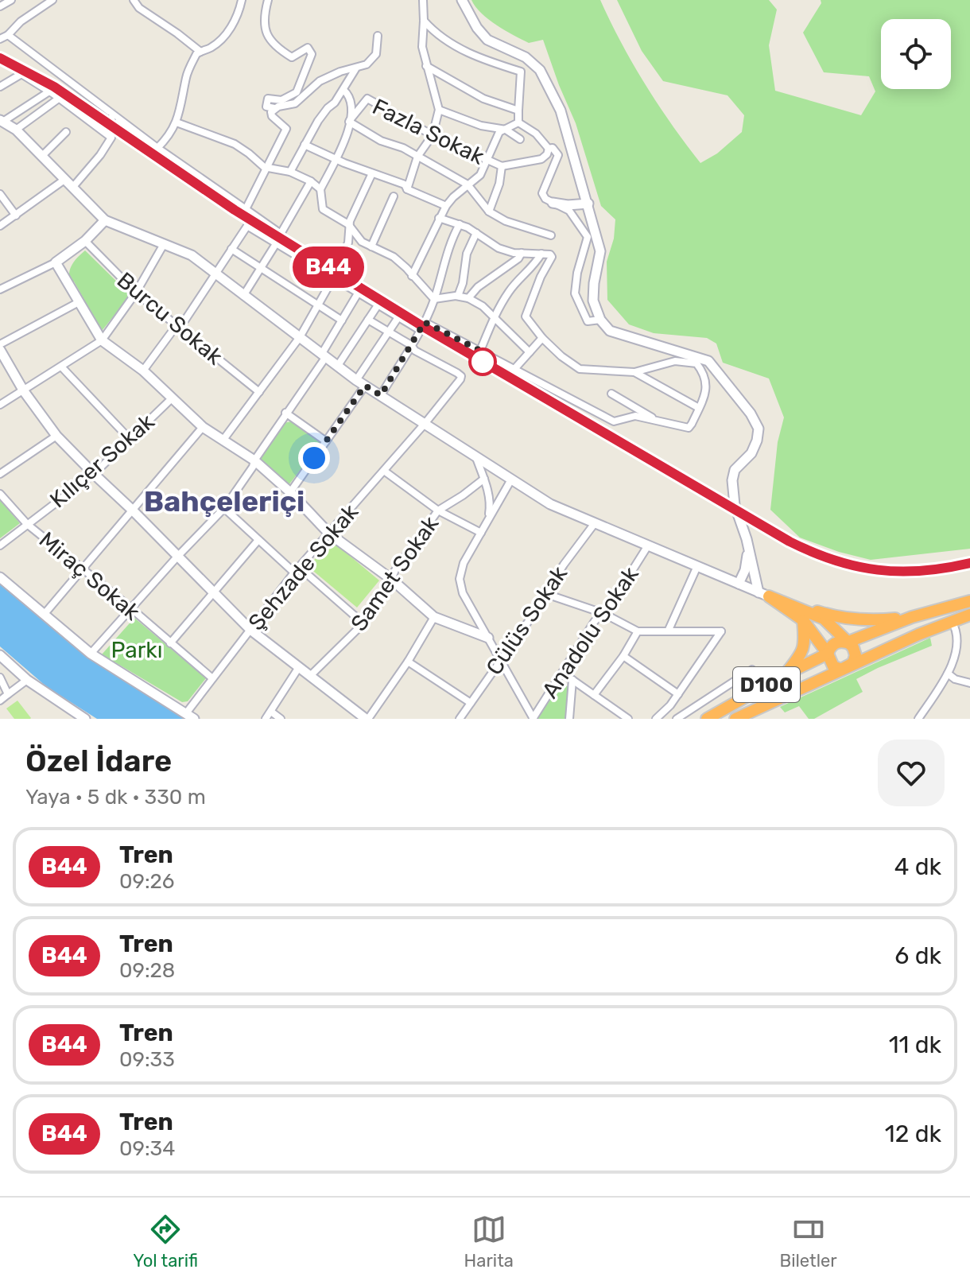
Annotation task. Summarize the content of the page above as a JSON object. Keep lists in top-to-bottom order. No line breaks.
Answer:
{"streets":{"highway":["D100"],"street":["Fazla Sokak","Burcu Sokak","Kılıçer Sokak","Şehzade Sokak","Samet Sokak","Miraç Sokak","Cülüs Sokak","Anadolu Sokak"]},"crossings":[["Kılıçer Sokak","Miraç Sokak"],["Şehzade Sokak","Miraç Sokak"]],"districts":["Bahçeleriçi"],"parks":["Parkı"],"page":{"on_map":"B44","heading":["Özel İdare","Yaya · 5 dk · 330 m"],"list":[{"mark":"B44","name":"Tren","note":"09:26","value":"4 dk"},{"mark":"B44","name":"Tren","note":"09:28","value":"6 dk"},{"mark":"B44","name":"Tren","note":"09:33","value":"11 dk"},{"mark":"B44","name":"Tren","note":"09:34","value":"12 dk"}],"tabs":["Yol tarifi","Harita","Biletler"]}}
